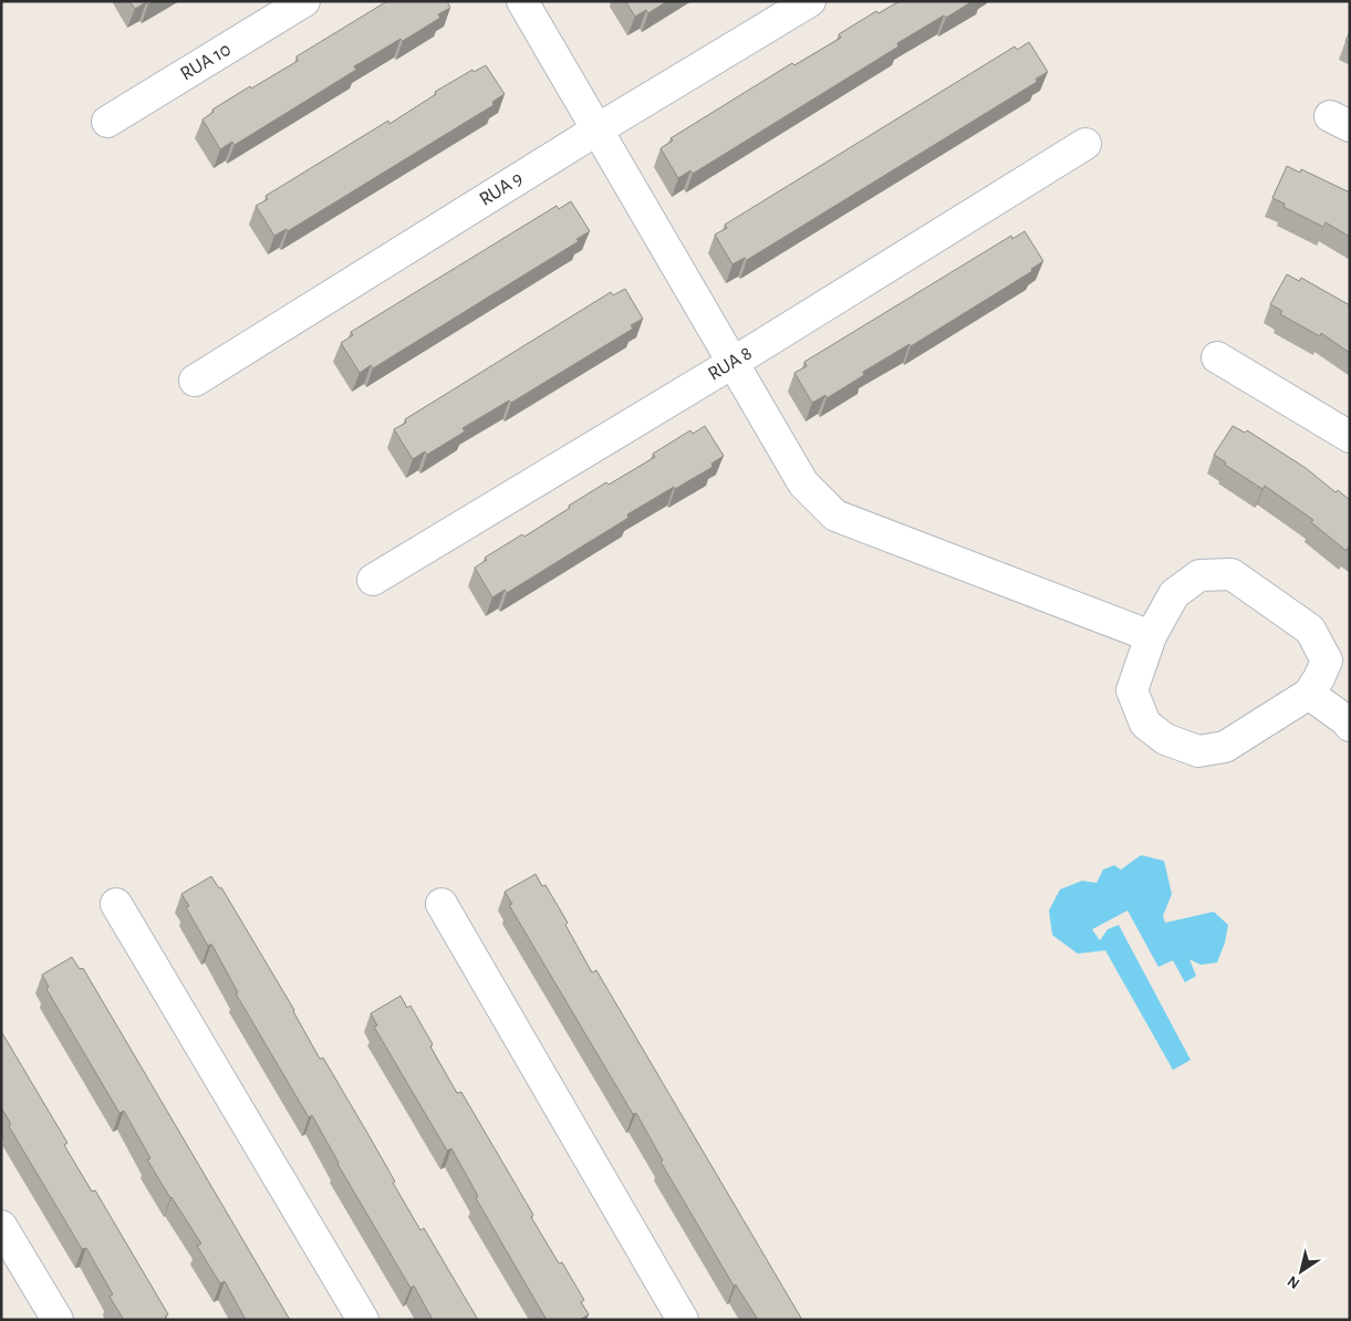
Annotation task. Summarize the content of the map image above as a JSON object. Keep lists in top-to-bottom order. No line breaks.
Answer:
{"streets":{"street":["RUA 10","RUA 9","RUA 8"]},"north":"bottom left"}
